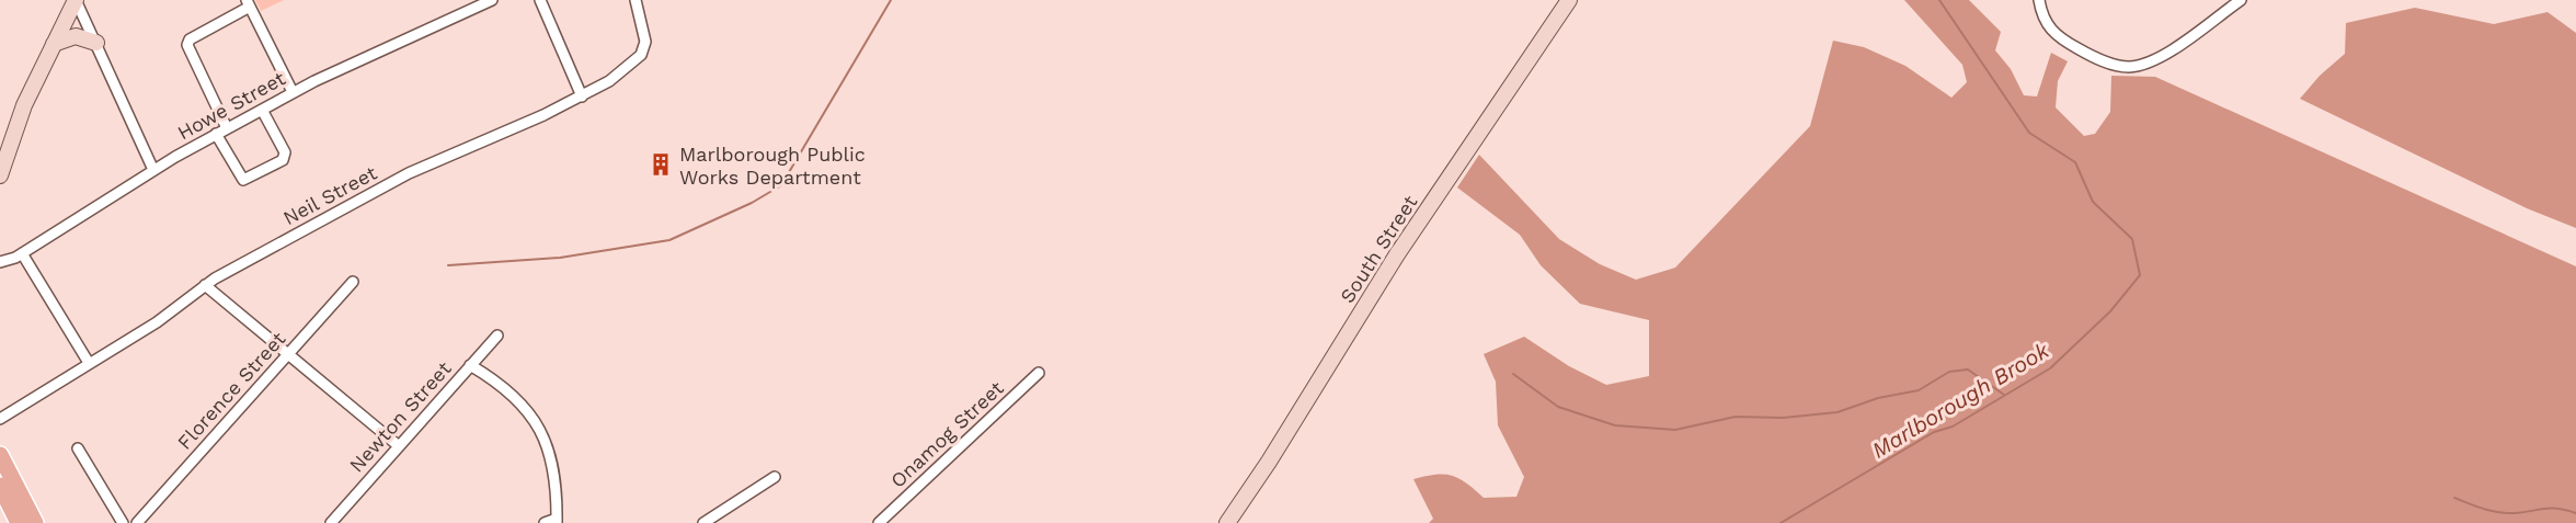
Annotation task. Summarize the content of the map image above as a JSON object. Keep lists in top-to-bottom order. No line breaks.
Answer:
{"streets":{"main road":["South Street"],"street":["Howe Street","Neil Street","Florence Street","Newton Street","Onamog Street"]},"water":["Marlborough Brook"],"places":{"building":["Marlborough Public Works Department"]}}
